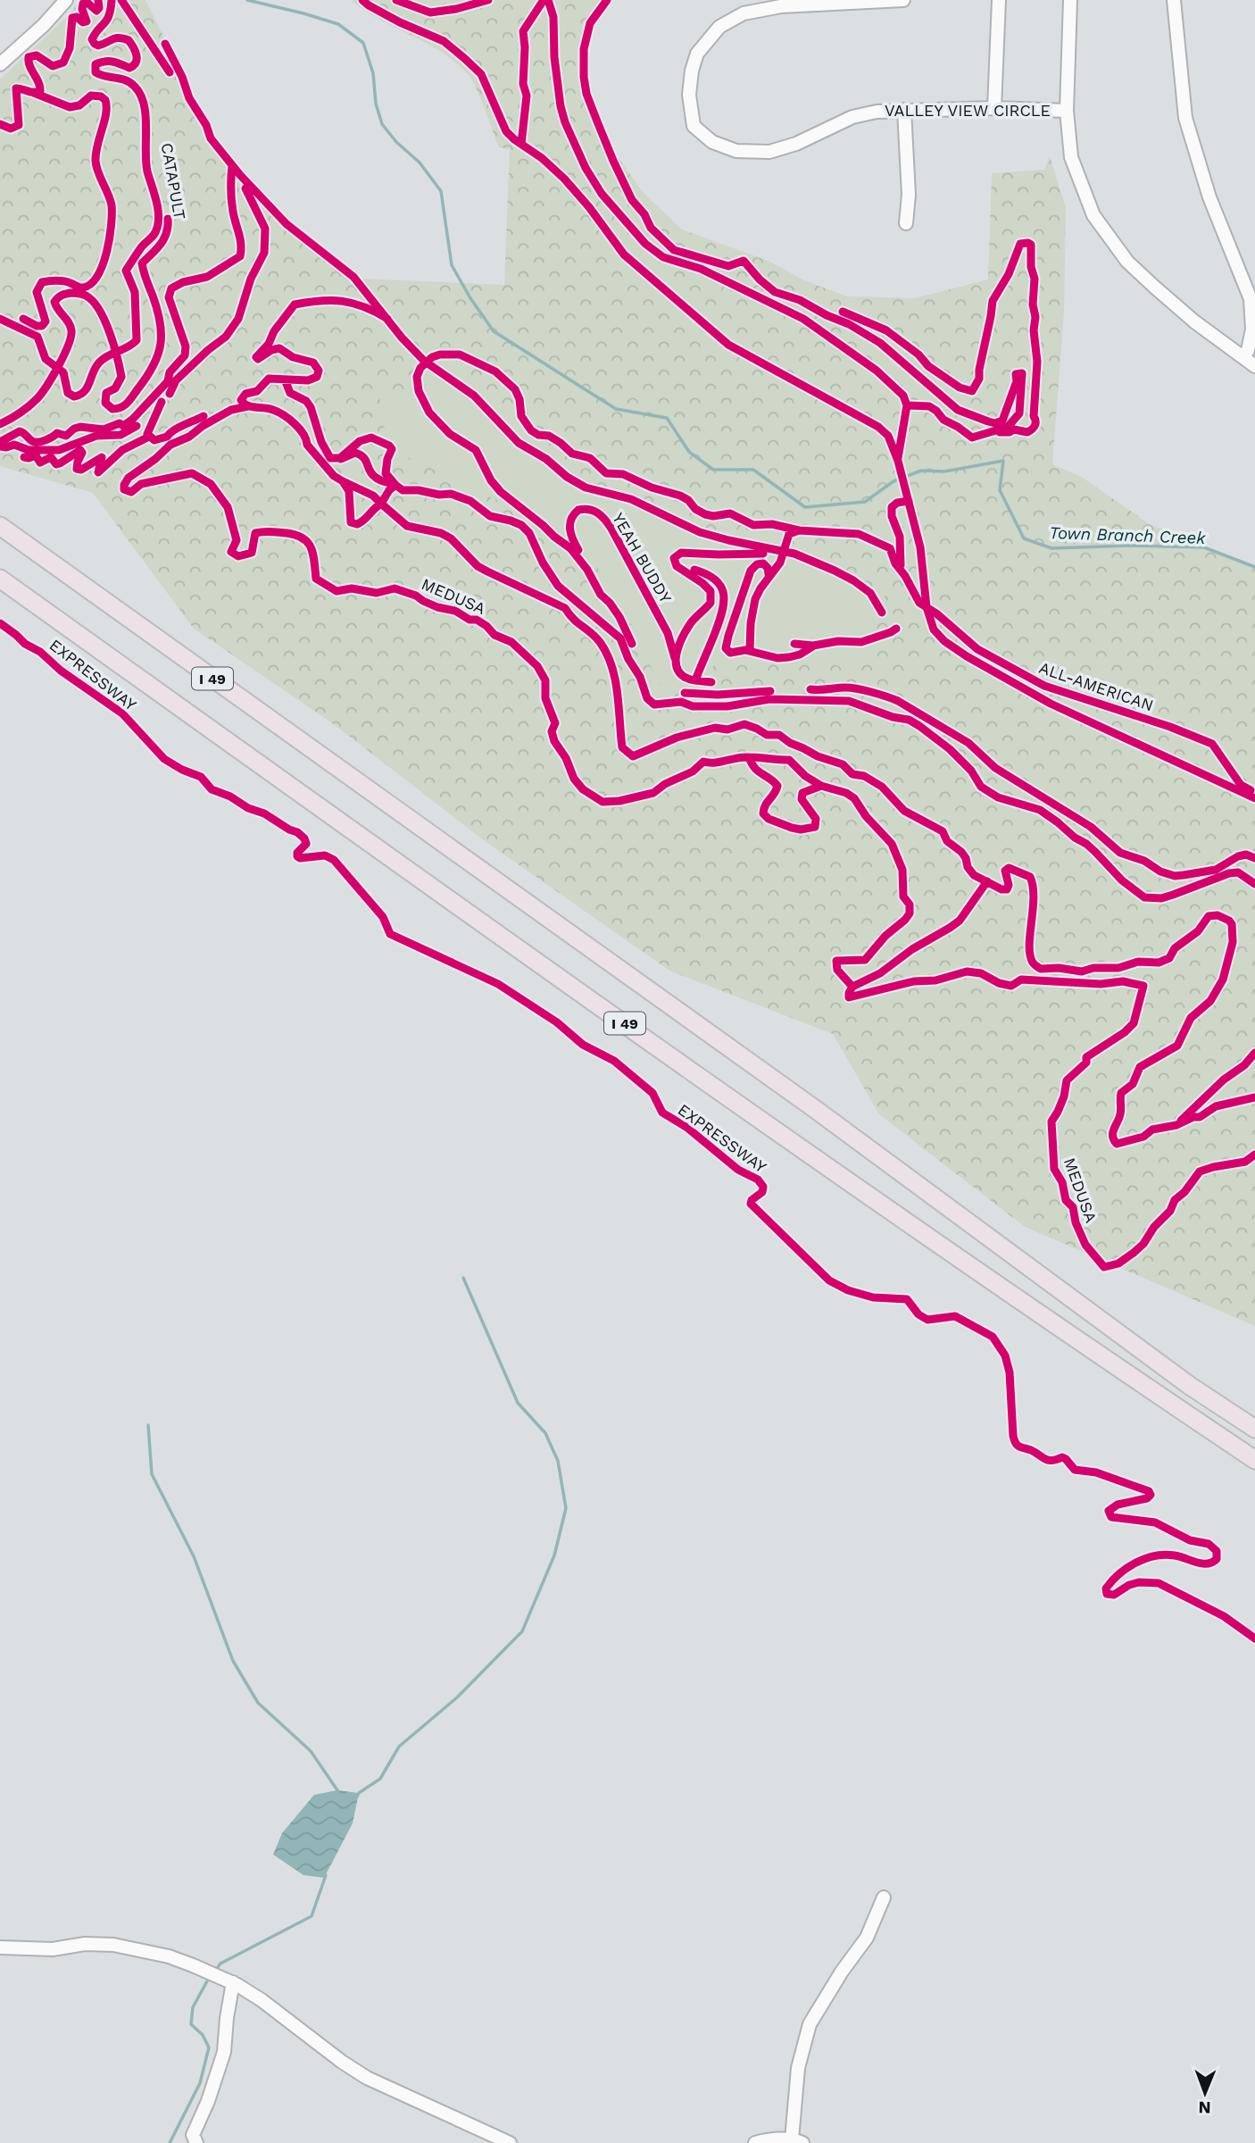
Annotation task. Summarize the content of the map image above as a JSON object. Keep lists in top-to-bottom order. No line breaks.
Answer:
{"streets":{"highway":["I 49"],"street":["VALLEY VIEW CIRCLE"],"cycle path":["CATAPULT","YEAH BUDDY","MEDUSA","EXPRESSWAY","ALL-AMERICAN"]},"water":["Town Branch Creek"],"north":"bottom"}
